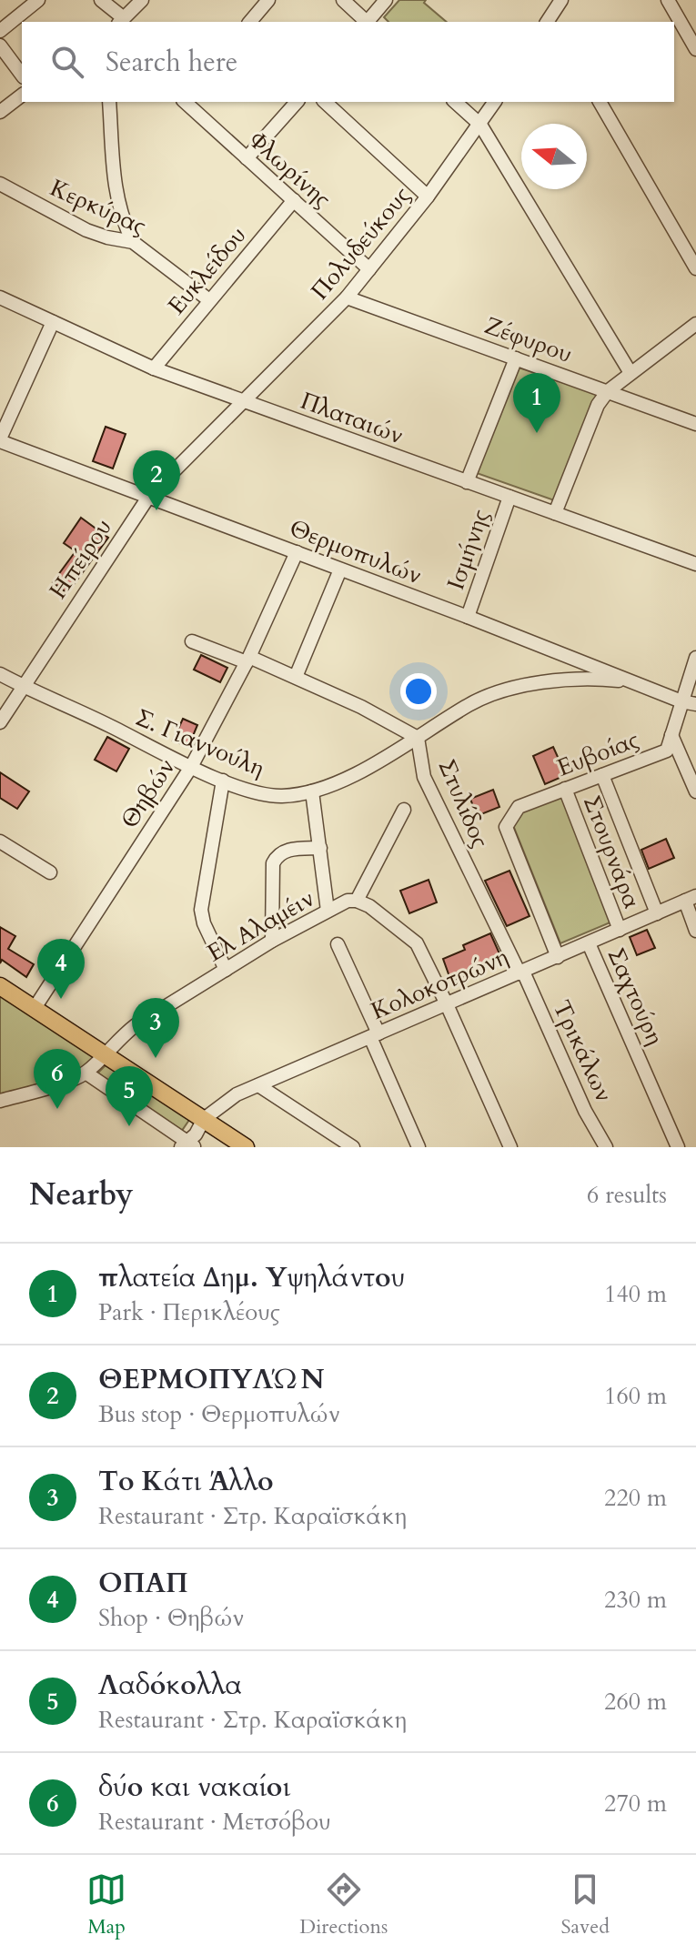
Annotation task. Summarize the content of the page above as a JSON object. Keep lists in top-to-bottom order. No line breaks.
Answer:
{"streets":{"street":["Φλωρίνης","Κερκύρας","Πολυδεύκους","Ευκλείδου","Ζέφυρου","Πλαταιών","Ισμήνης","Θερμοπυλών","Ηπείρου","Σ. Γιαννούλη","Ευβοίας","Θηβών","Στυλίδος","Στουρνάρα","Ελ Αλαμέιν","Κολοκοτρώνη","Σαχτούρη","Τρικάλων"]},"crossings":[["Φλωρίνης","Πολυδεύκους"],["Φλωρίνης","Ευκλείδου"],["Κερκύρας","Ευκλείδου"],["Πολυδεύκους","Ζέφυρου"],["Πολυδεύκους","Πλαταιών"],["Πολυδεύκους","Ηπείρου"],["Ευκλείδου","Πλαταιών"],["Πλαταιών","Ισμήνης"],["Πλαταιών","Ηπείρου"],["Ισμήνης","Θερμοπυλών"],["Θερμοπυλών","Ηπείρου"],["Θερμοπυλών","Σ. Γιαννούλη"],["Θερμοπυλών","Ευβοίας"],["Θερμοπυλών","Θηβών"],["Ηπείρου","Σ. Γιαννούλη"],["Σ. Γιαννούλη","Θηβών"],["Σ. Γιαννούλη","Στυλίδος"],["Ευβοίας","Στουρνάρα"],["Ευβοίας","Κολοκοτρώνη"],["Θηβών","Στυλίδος"],["Στυλίδος","Κολοκοτρώνη"],["Στυλίδος","Τρικάλων"],["Στουρνάρα","Κολοκοτρώνη"],["Κολοκοτρώνη","Σαχτούρη"],["Κολοκοτρώνη","Τρικάλων"]],"north":"left","page":{"search":"Search here","pins":["1","2","4","3","6","5"],"heading":["Nearby","6 results"],"list":[{"mark":"1","name":"πλατεία Δημ. Υψηλάντου","note":"Park · Περικλέους","value":"140 m"},{"mark":"2","name":"ΘΕΡΜΟΠΥΛΏΝ","note":"Bus stop · Θερμοπυλών","value":"160 m"},{"mark":"3","name":"Το Κάτι Άλλο","note":"Restaurant · Στρ. Καραϊσκάκη","value":"220 m"},{"mark":"4","name":"ΟΠΑΠ","note":"Shop · Θηβών","value":"230 m"},{"mark":"5","name":"Λαδόκολλα","note":"Restaurant · Στρ. Καραϊσκάκη","value":"260 m"},{"mark":"6","name":"δύο και νακαίοι","note":"Restaurant · Μετσόβου","value":"270 m"}],"nav":["Map","Directions","Saved"]}}
